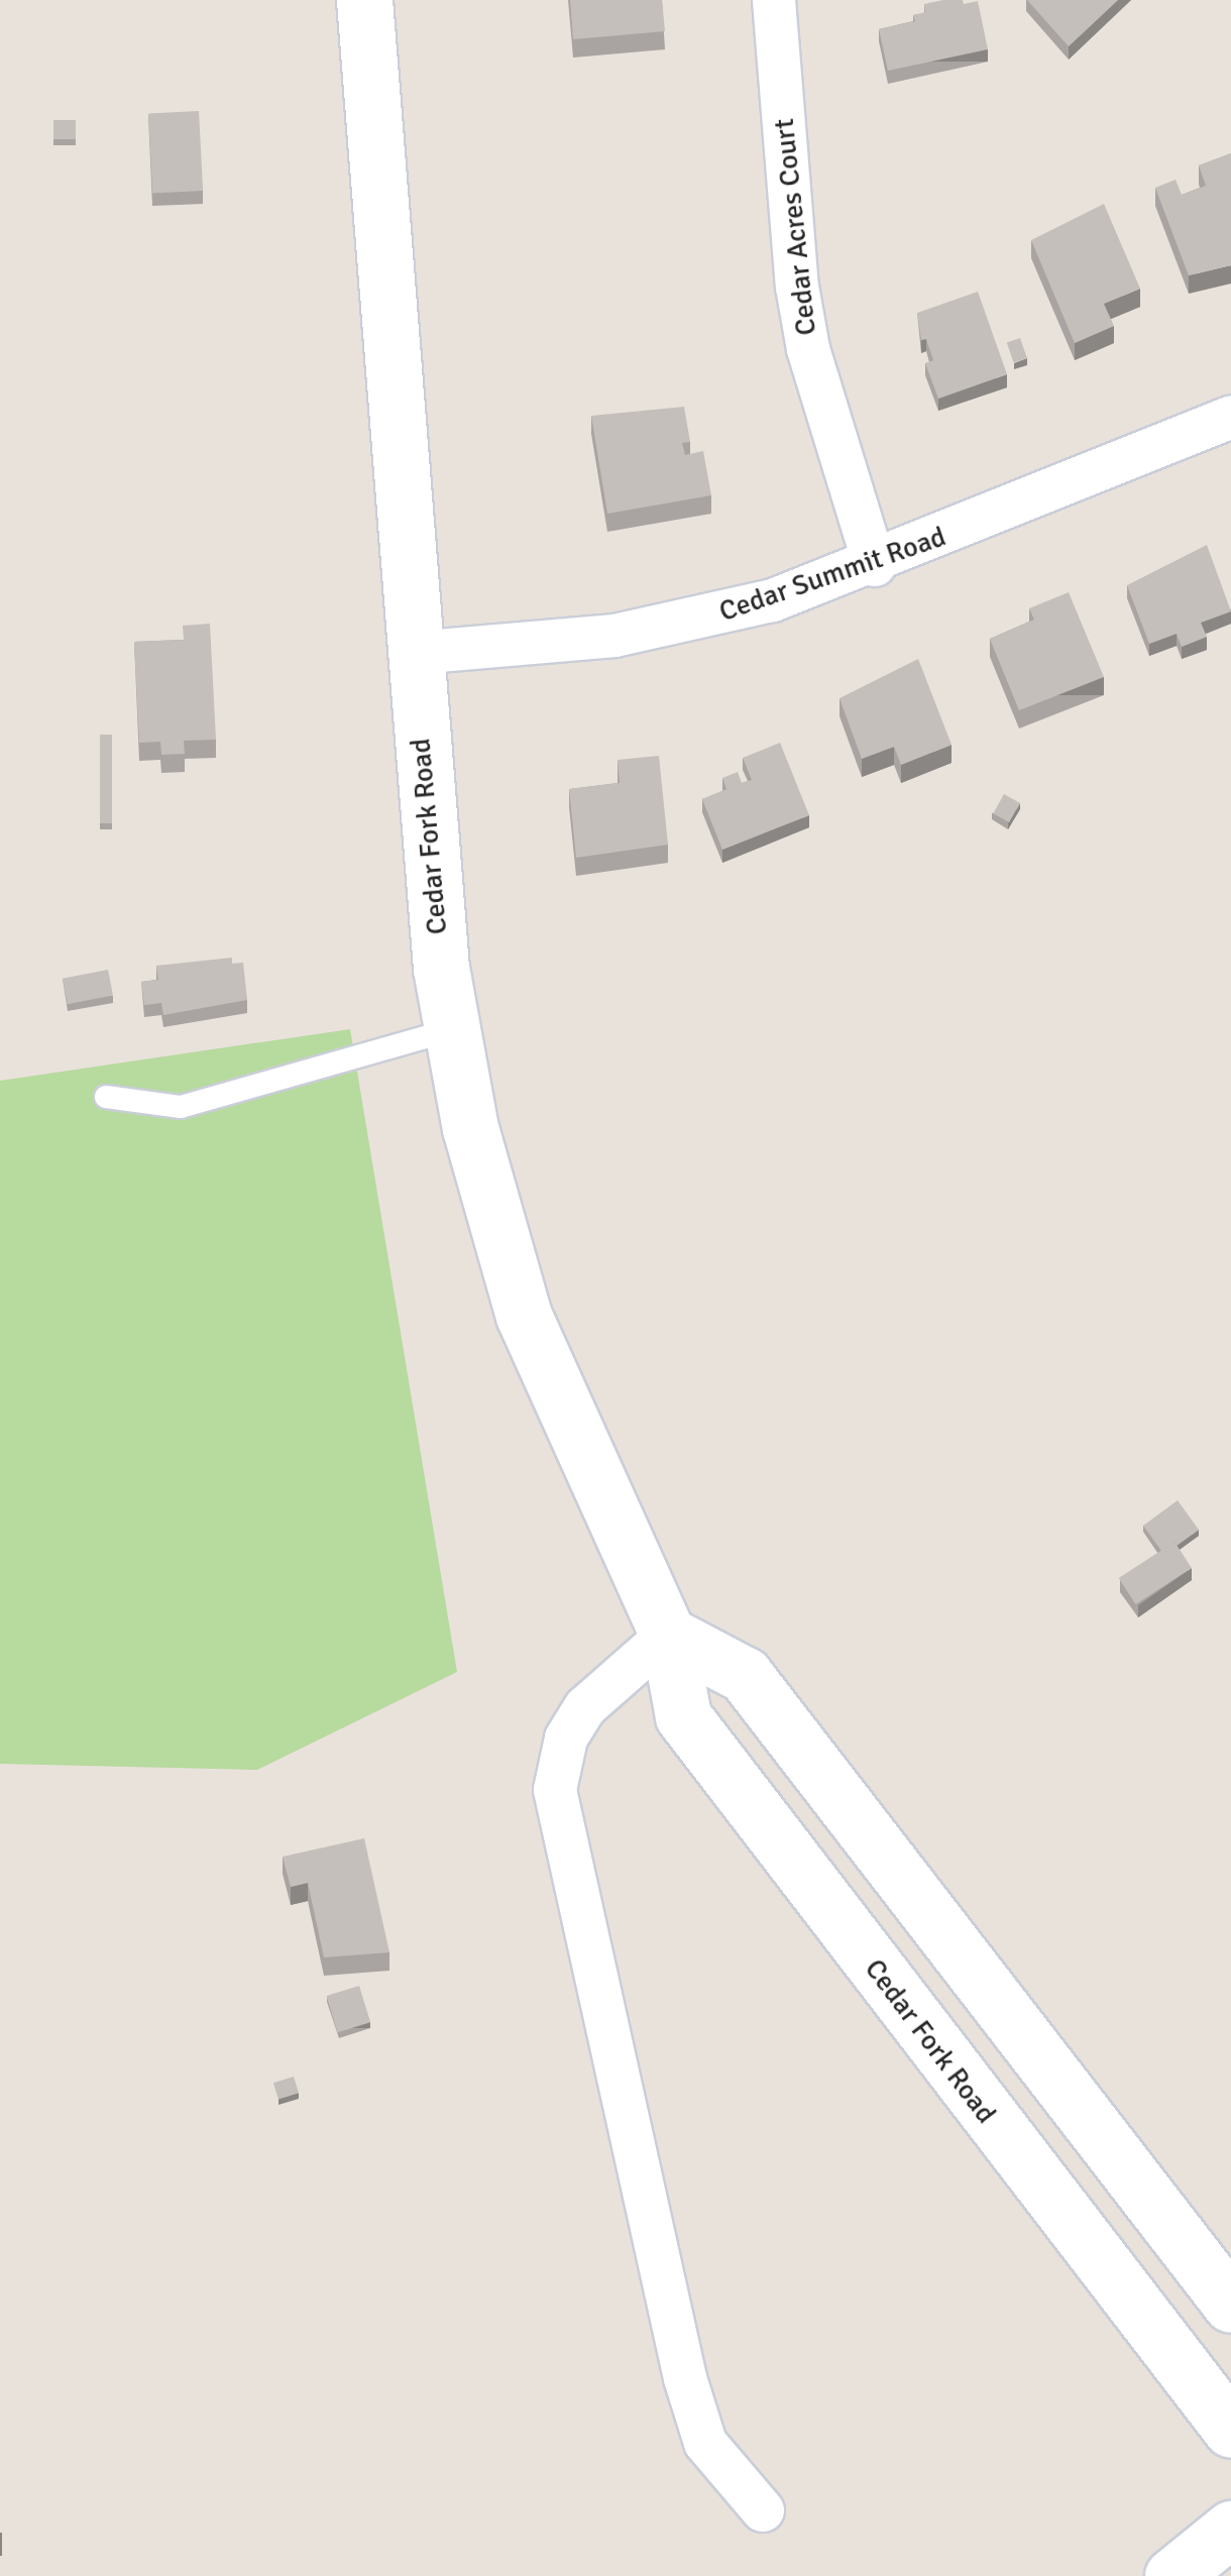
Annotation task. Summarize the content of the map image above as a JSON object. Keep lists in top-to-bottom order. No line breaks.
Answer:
{"streets":{"street":["Cedar Acres Court","Cedar Summit Road","Cedar Fork Road"]},"crossings":[["Cedar Acres Court","Cedar Summit Road"],["Cedar Summit Road","Cedar Fork Road"]]}
